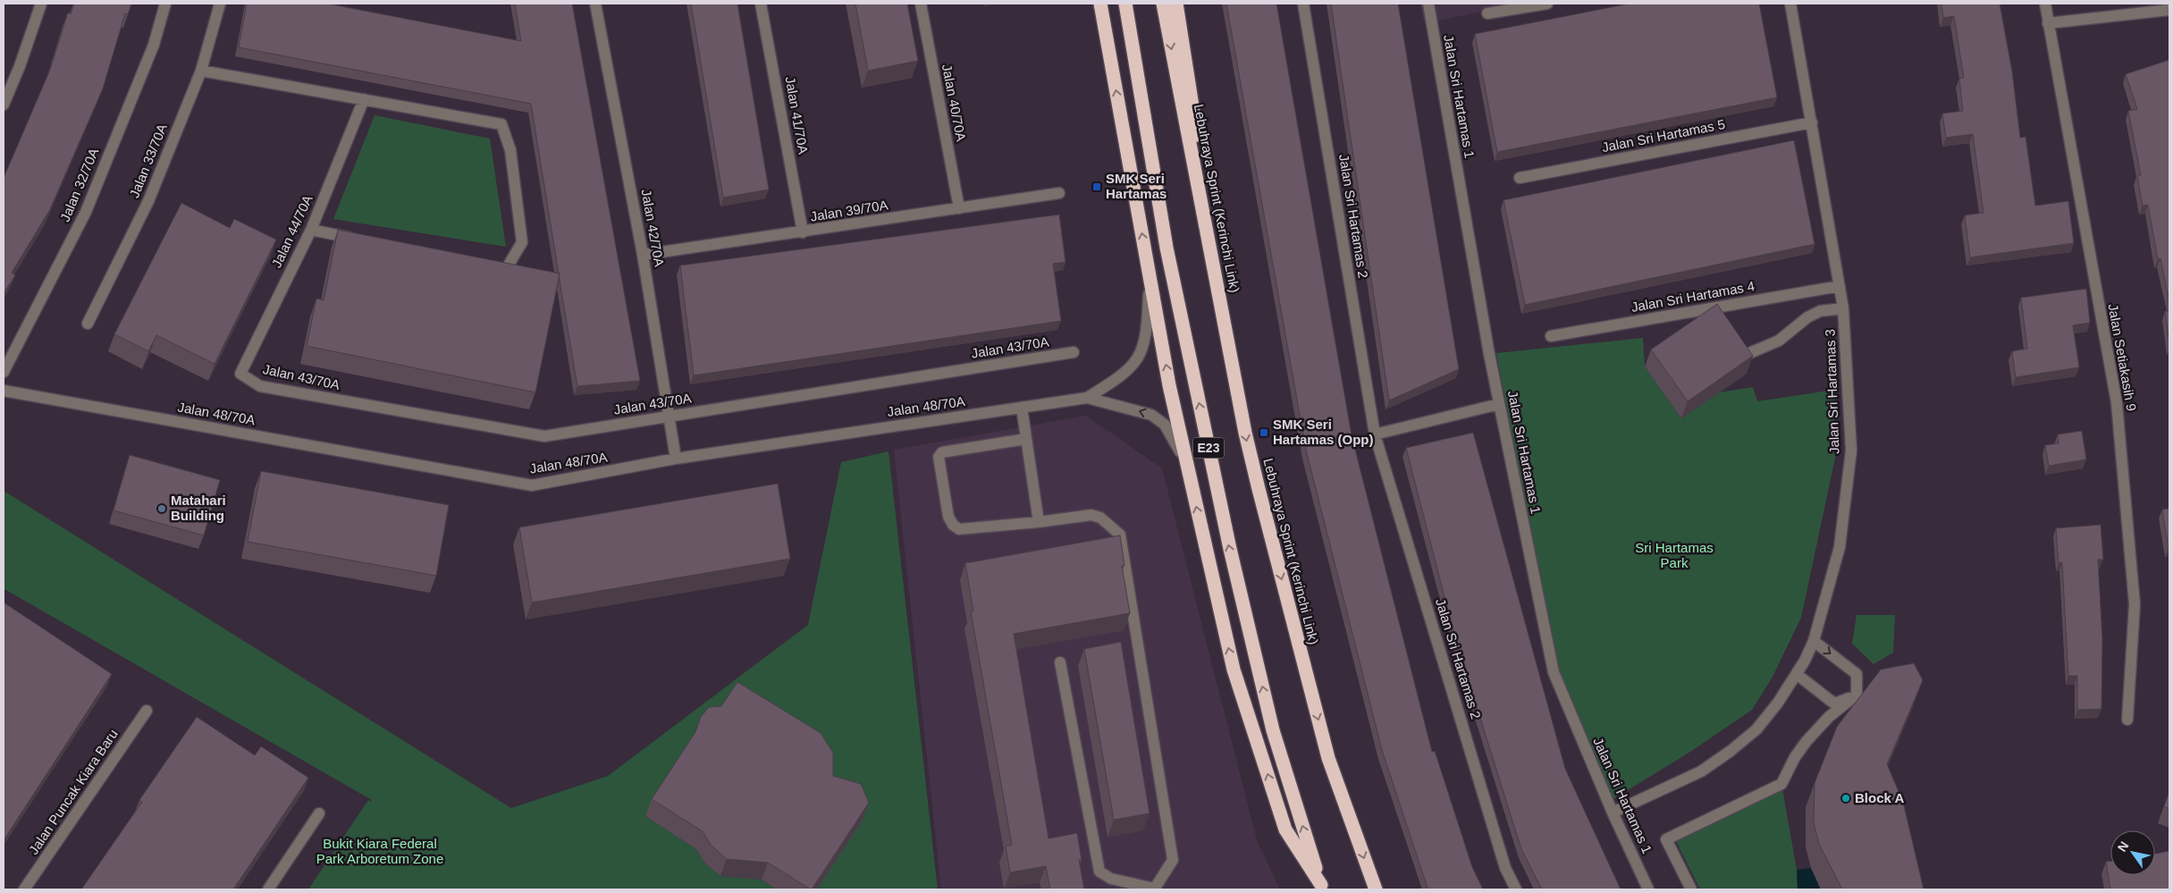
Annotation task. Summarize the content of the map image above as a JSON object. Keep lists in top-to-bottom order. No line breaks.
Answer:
{"streets":{"highway":["Lebuhraya Sprint (Kerinchi Link)","E23"],"street":["Jalan Sri Hartamas 1","Jalan 40/70A","Jalan 41/70A","Jalan Sri Hartamas 5","Jalan 33/70A","Jalan 32/70A","Jalan 39/70A","Jalan Sri Hartamas 2","Jalan 42/70A","Jalan 44/70A","Jalan Sri Hartamas 4","Jalan 43/70A","Jalan Setiakasih 9","Jalan Sri Hartamas 3","Jalan 48/70A","Jalan Puncak Kiara Baru"]},"crossings":[["Jalan Sri Hartamas 1","Jalan Sri Hartamas 3"],["Jalan 40/70A","Jalan 39/70A"],["Jalan 41/70A","Jalan 39/70A"],["Jalan Sri Hartamas 5","Jalan Sri Hartamas 3"],["Jalan 39/70A","Jalan 42/70A"],["Jalan 42/70A","Jalan 43/70A"],["Jalan 42/70A","Jalan 48/70A"],["Jalan 44/70A","Jalan 43/70A"],["Jalan Sri Hartamas 4","Jalan Sri Hartamas 3"]],"parks":["Sri Hartamas Park","Bukit Kiara Federal Park Arboretum Zone"],"places":{"transit":["SMK Seri Hartamas","SMK Seri Hartamas (Opp)"],"other":["Matahari Building","Block A"]},"north":"top left"}
